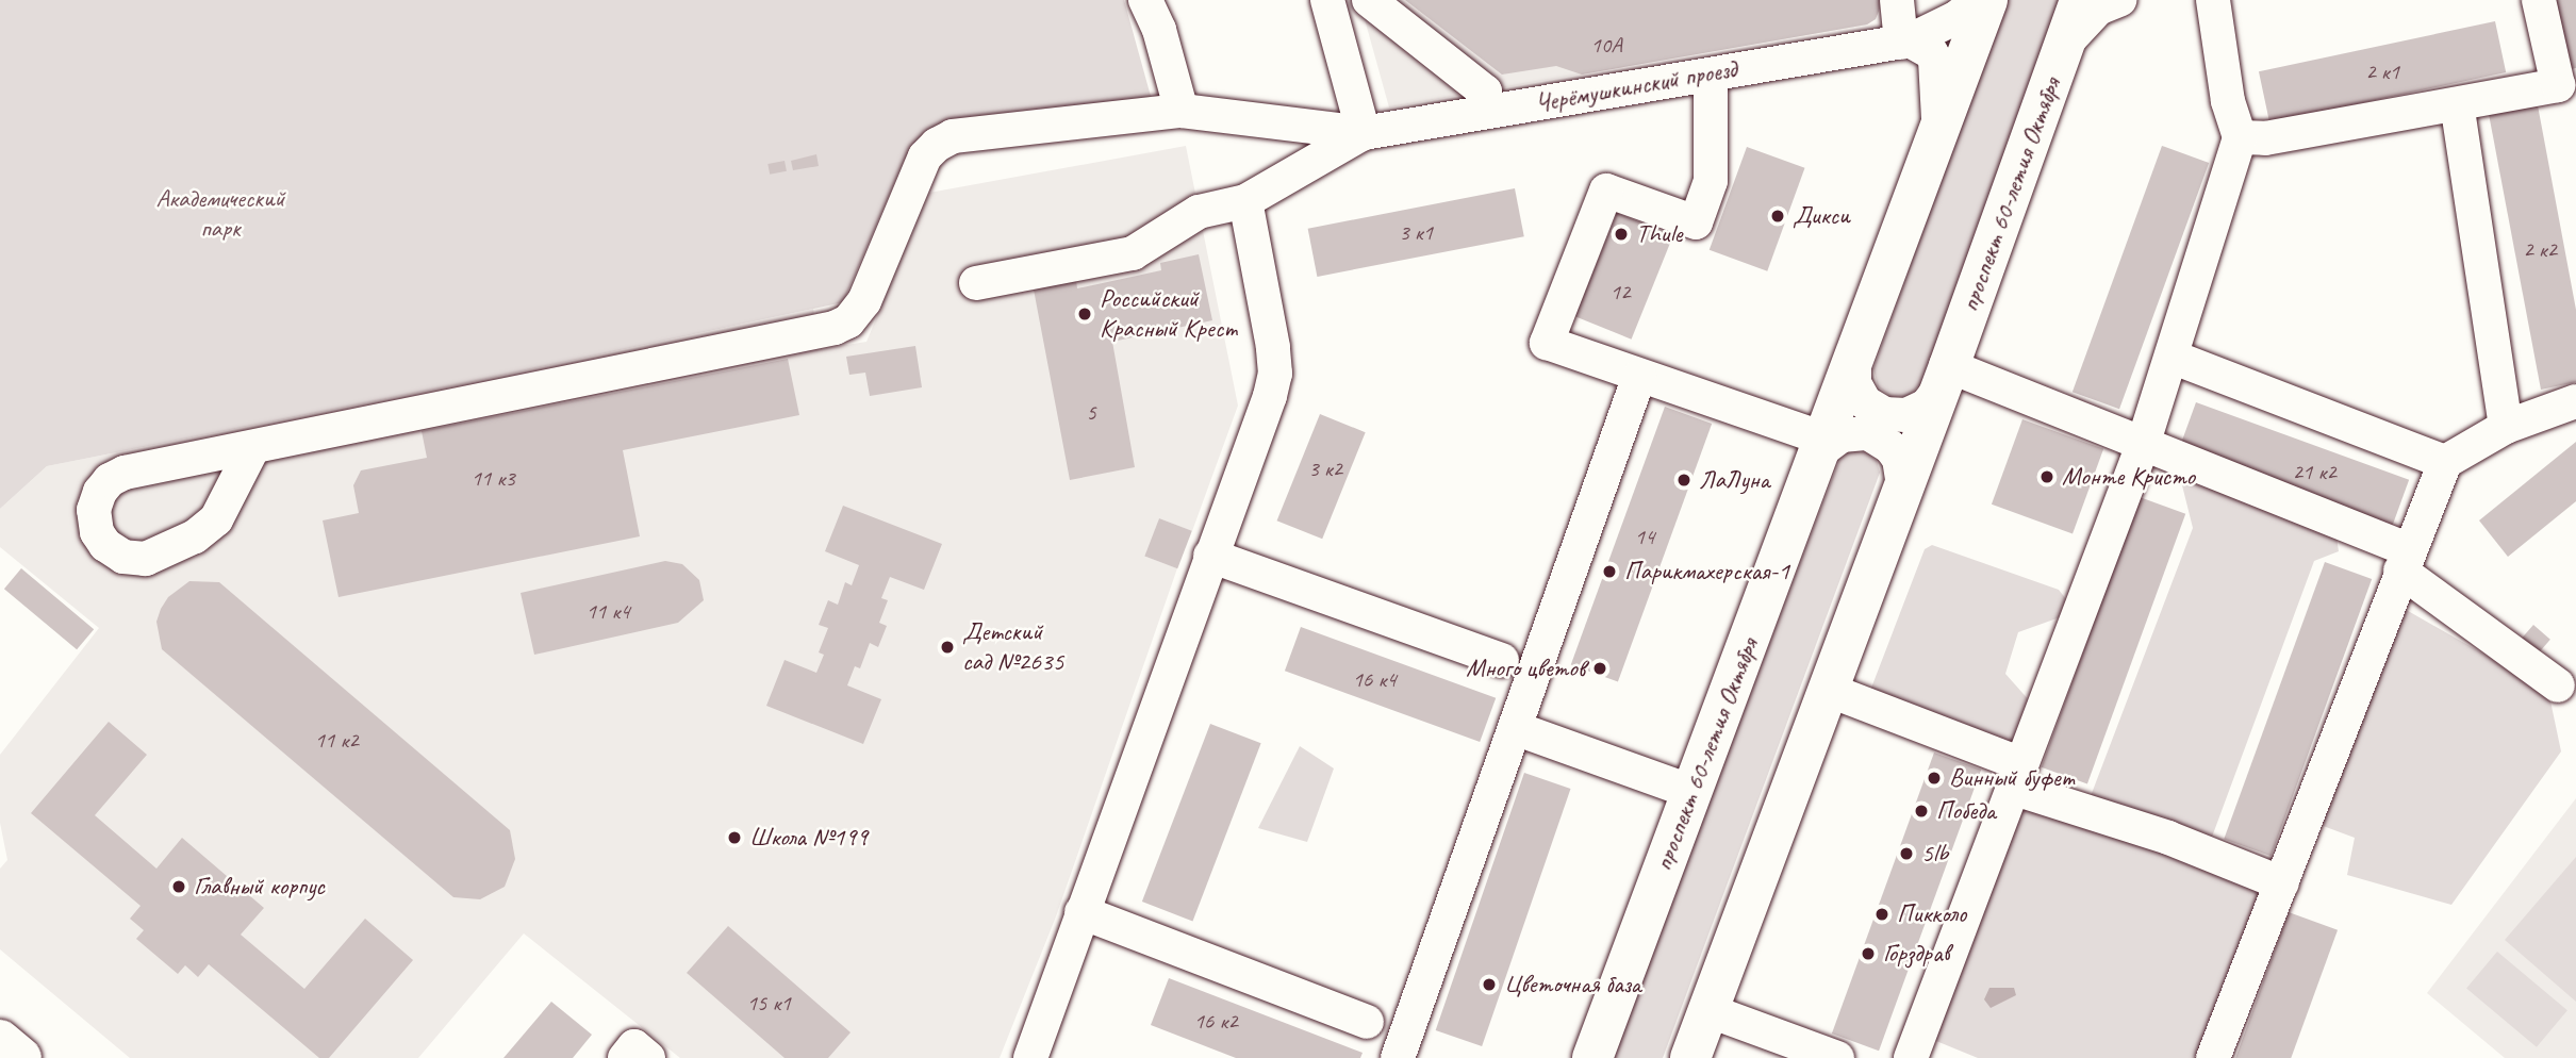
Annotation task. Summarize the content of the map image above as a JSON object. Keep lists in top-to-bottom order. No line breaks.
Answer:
{"streets":{"main road":["проспект 60-летия Октября"],"street":["Черёмушкинский проезд"]},"parks":["Академический парк"],"places":["Дикси","Thule","Российский Красный Крест","Монте Кристо","ЛаЛуна","Парикмахерская-1","Детский сад №2635","Много цветов","Винный буфет","Победа","Школа №199","5lb","Главный корпус","Пикколо","Горздрав","Цветочная база"],"house_numbers":["10А","2 к1","3 к1","2 к2","12","5","3 к2","21 к2","11 к3","14","11 к4","16 к4","11 к2","15 к1","16 к2"]}
